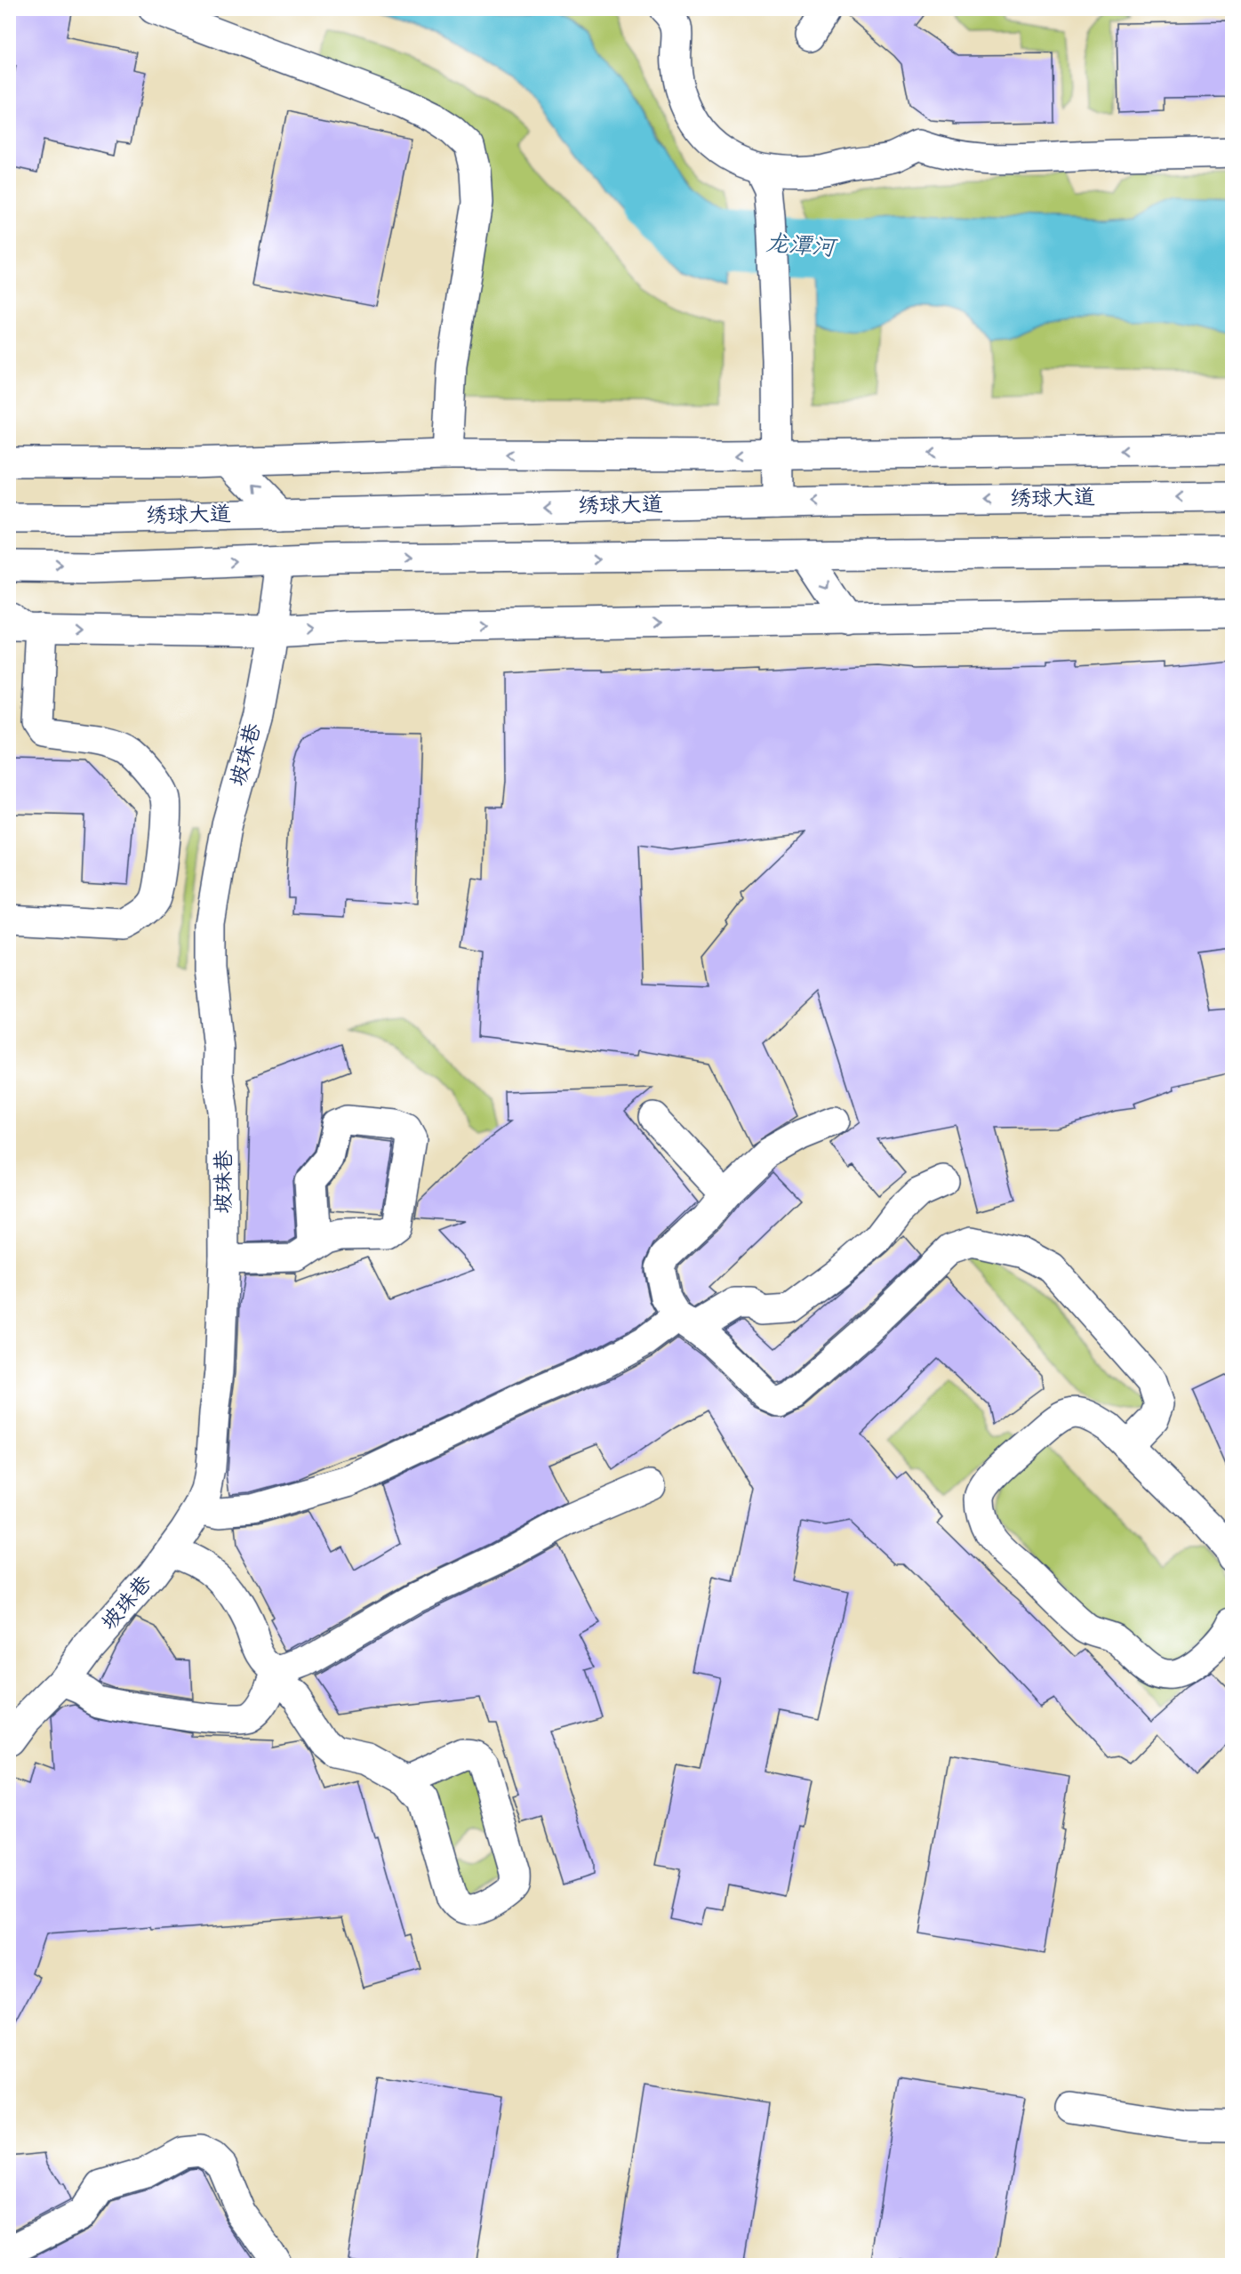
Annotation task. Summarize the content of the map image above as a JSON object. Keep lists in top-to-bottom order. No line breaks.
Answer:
{"streets":{"street":["绣球大道","坡珠巷"]},"water":["龙潭河"]}
